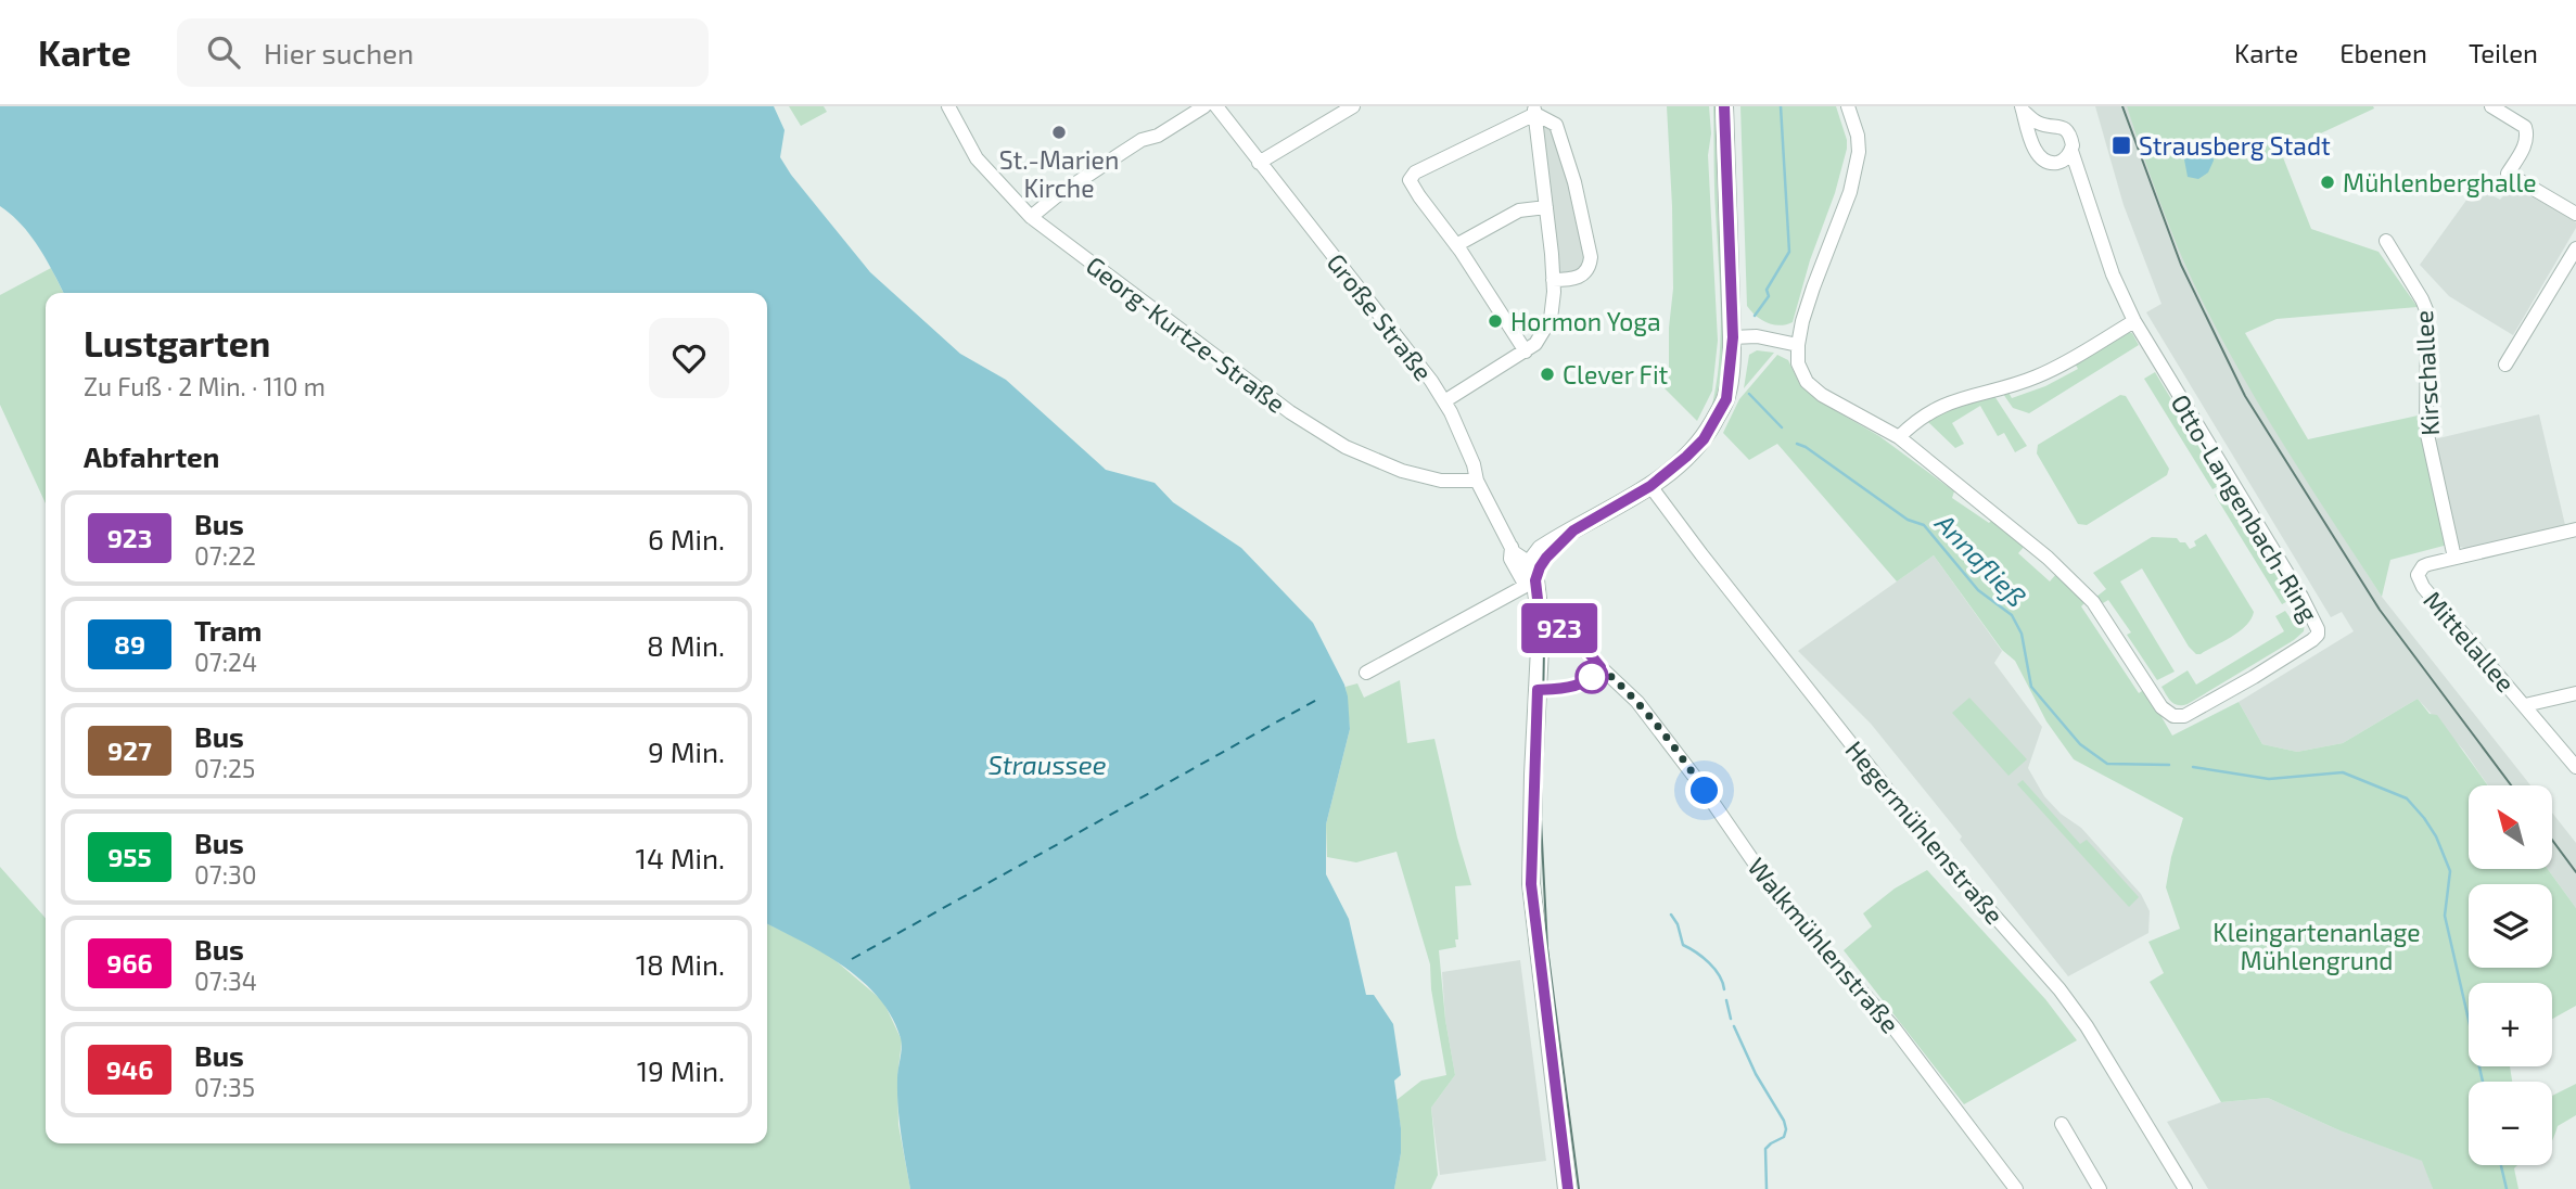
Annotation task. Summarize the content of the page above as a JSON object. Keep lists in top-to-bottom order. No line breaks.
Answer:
{"streets":{"street":["Große Straße","Georg-Kurtze-Straße","Kirschallee","Otto-Langenbach-Ring","Mittelallee","Hegermühlenstraße","Walkmühlenstraße"]},"crossings":[["Große Straße","Georg-Kurtze-Straße"],["Kirschallee","Mittelallee"]],"water":["Annafließ","Straussee"],"parks":["Kleingartenanlage Mühlengrund"],"places":{"other":["St.-Marien Kirche","Mühlenberghalle","Hormon Yoga","Clever Fit"],"transit":["Strausberg Stadt"]},"lines":["bus line 923"],"north":"top left","page":{"header":"Karte","search":"Hier suchen","nav":["Karte","Ebenen","Teilen"],"on_map":"923","heading":[["Lustgarten","Zu Fuß · 2 Min. · 110 m"],"Abfahrten"],"list":[{"mark":"923","name":"Bus","note":"07:22","value":"6 Min."},{"mark":"89","name":"Tram","note":"07:24","value":"8 Min."},{"mark":"927","name":"Bus","note":"07:25","value":"9 Min."},{"mark":"955","name":"Bus","note":"07:30","value":"14 Min."},{"mark":"966","name":"Bus","note":"07:34","value":"18 Min."},{"mark":"946","name":"Bus","note":"07:35","value":"19 Min."}],"map_buttons":["+","−"]}}
